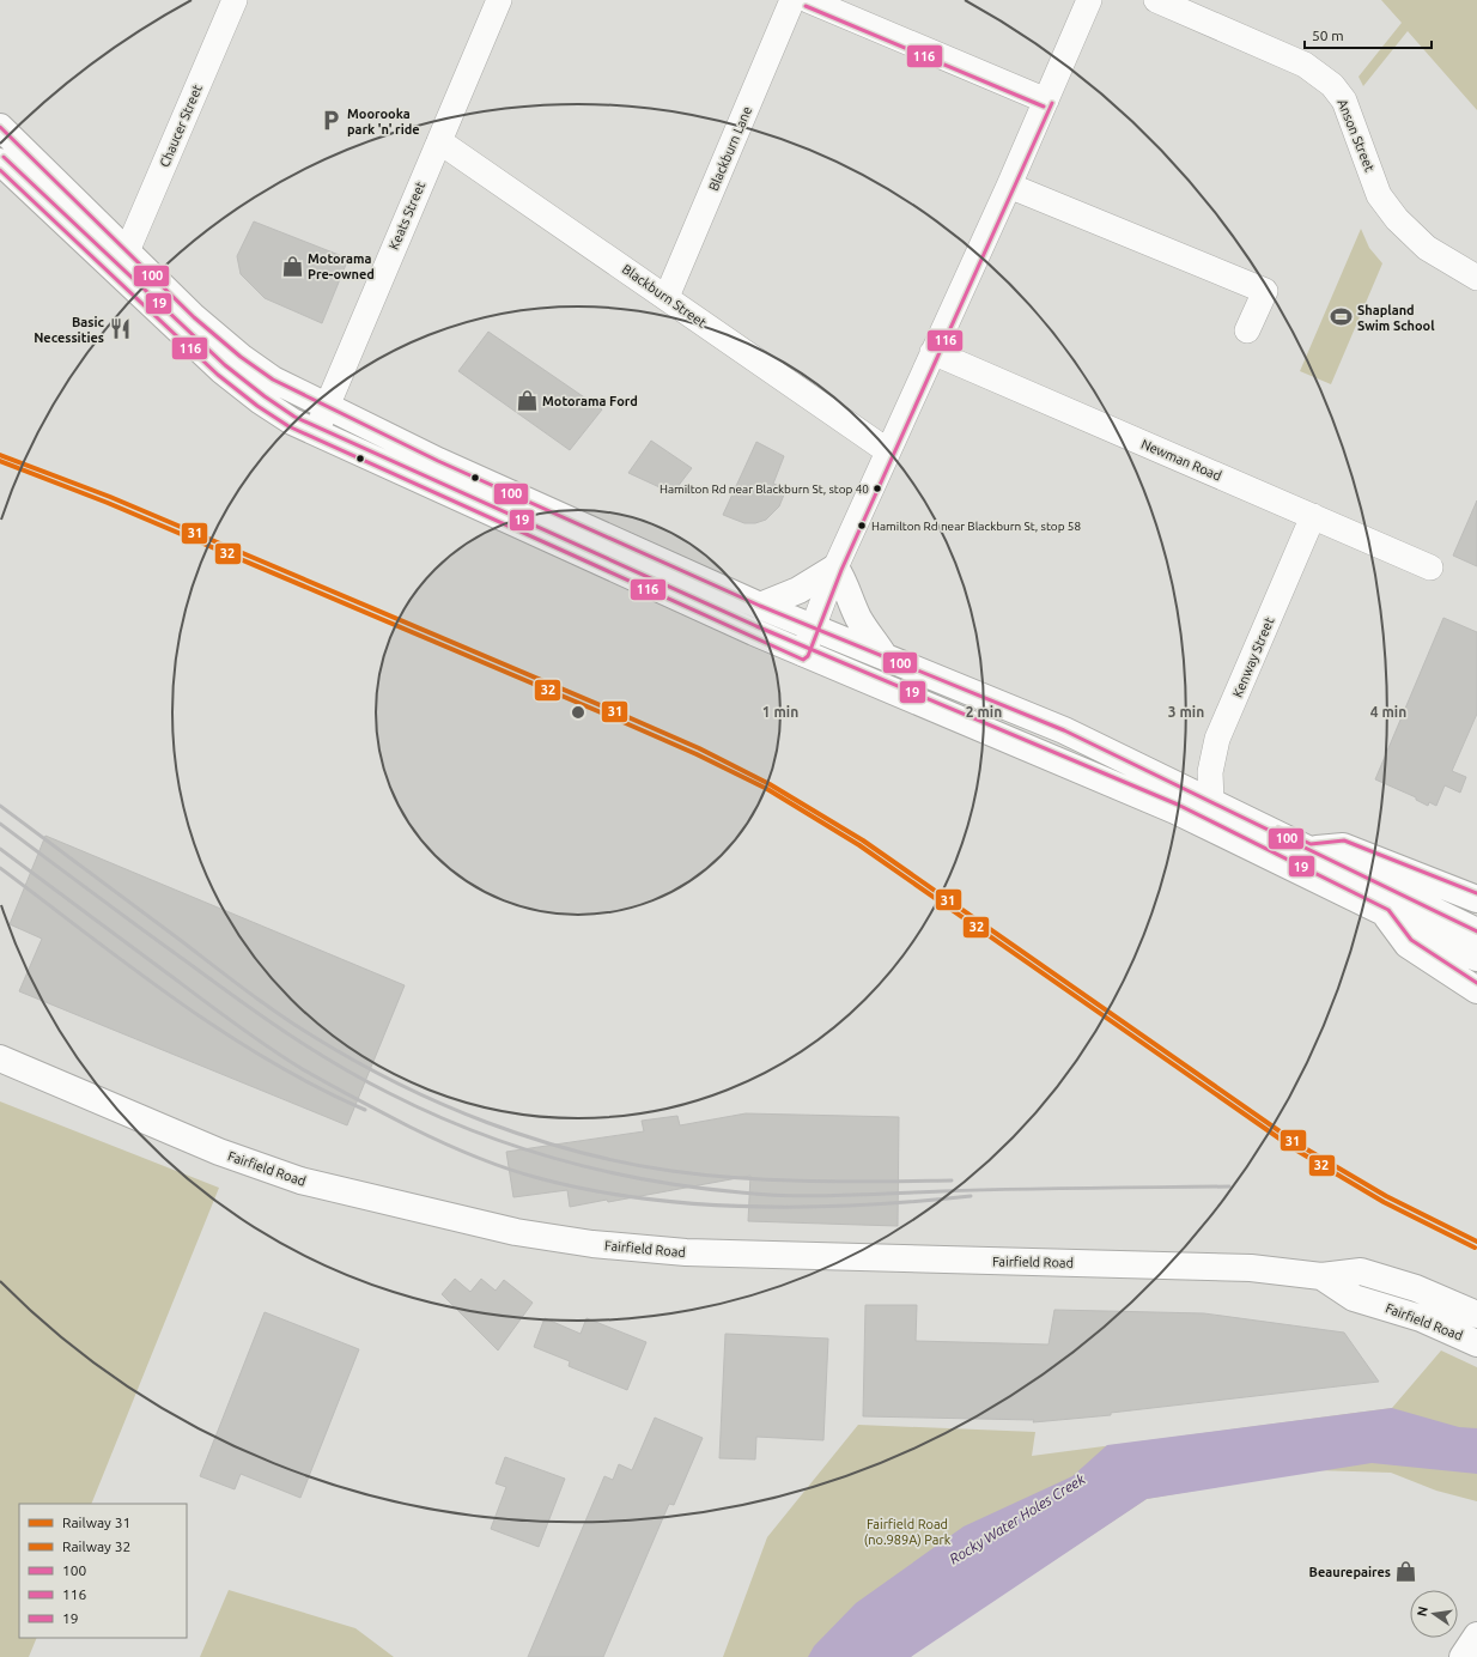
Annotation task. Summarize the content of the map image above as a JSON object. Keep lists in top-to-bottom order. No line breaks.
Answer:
{"streets":{"main road":["Fairfield Road"],"street":["Chaucer Street","Anson Street","Blackburn Lane","Keats Street","Blackburn Street","Newman Road","Kenway Street"]},"crossings":[["Blackburn Lane","Blackburn Street"],["Keats Street","Blackburn Street"],["Newman Road","Kenway Street"]],"water":["Rocky Water Holes Creek"],"parks":["Fairfield Road (no.989A) Park"],"places":{"parking":["Moorooka park 'n' ride"],"shop":["Motorama Pre-owned","Motorama Ford","Beaurepaires"],"sports":["Shapland Swim School"],"restaurant":["Basic Necessities"],"other":["Hamilton Rd near Blackburn St, stop 40","Hamilton Rd near Blackburn St, stop 58"]},"lines":["transit line 116","transit line 100","transit line 19","rail line 31","rail line 32"],"legend":["Railway 31","Railway 32","100","116","19"],"scale_bar":"50 m","north":"left","rings":["1 min","2 min","3 min","4 min"]}
